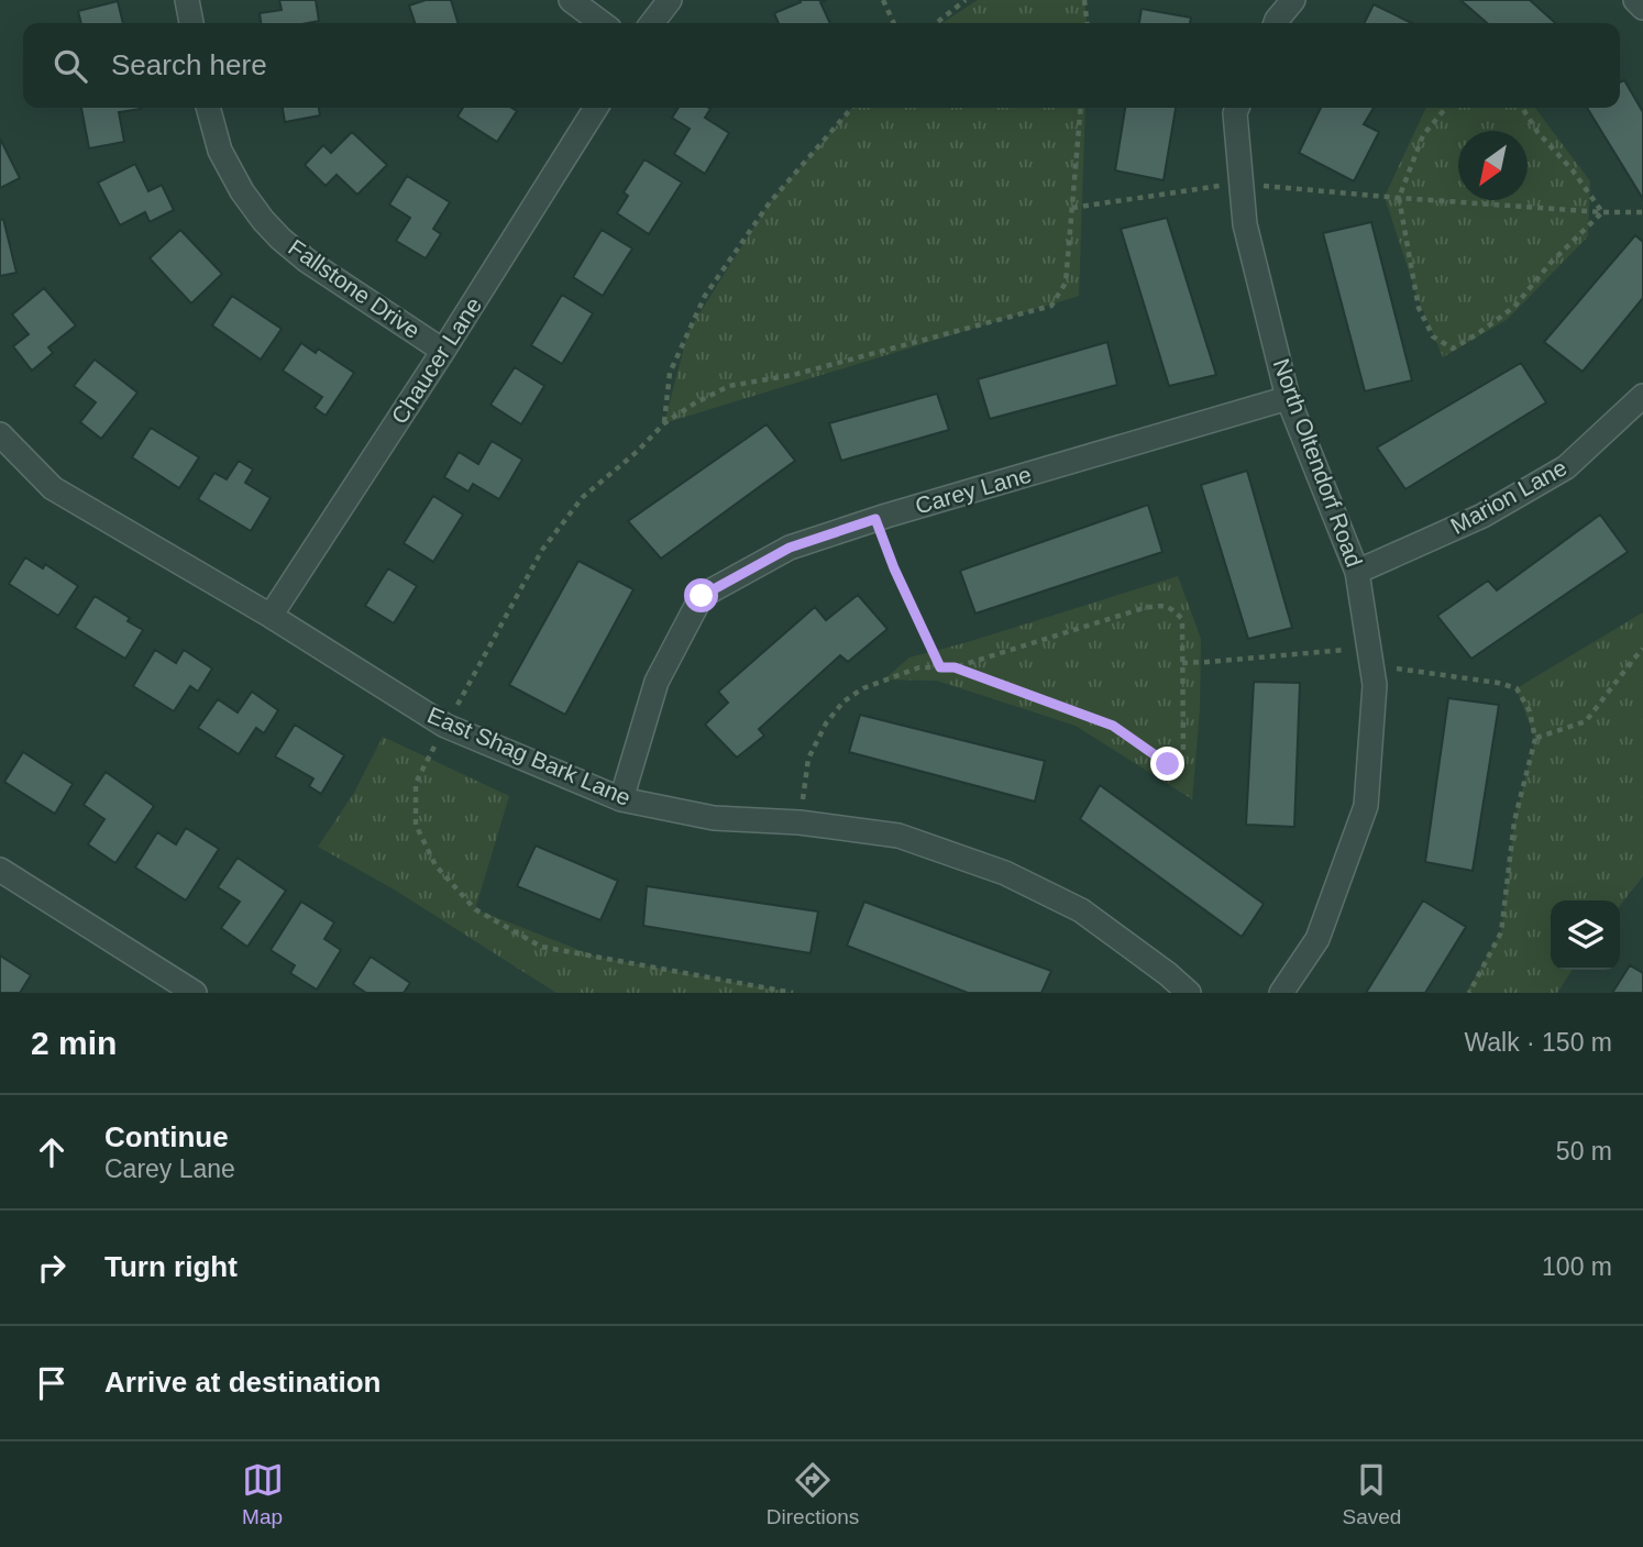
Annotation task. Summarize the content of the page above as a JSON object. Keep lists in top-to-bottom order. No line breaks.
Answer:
{"streets":{"street":["Fallstone Drive","Chaucer Lane","North Oltendorf Road","Carey Lane","Marion Lane","East Shag Bark Lane"]},"crossings":[["Fallstone Drive","Chaucer Lane"],["Chaucer Lane","East Shag Bark Lane"],["North Oltendorf Road","Carey Lane"],["North Oltendorf Road","Marion Lane"],["Carey Lane","East Shag Bark Lane"]],"north":"bottom left","page":{"search":"Search here","heading":["2 min","Walk · 150 m"],"list":[["Continue","Carey Lane","50 m"],["Turn right","100 m"],"Arrive at destination"],"nav":["Map","Directions","Saved"]}}
